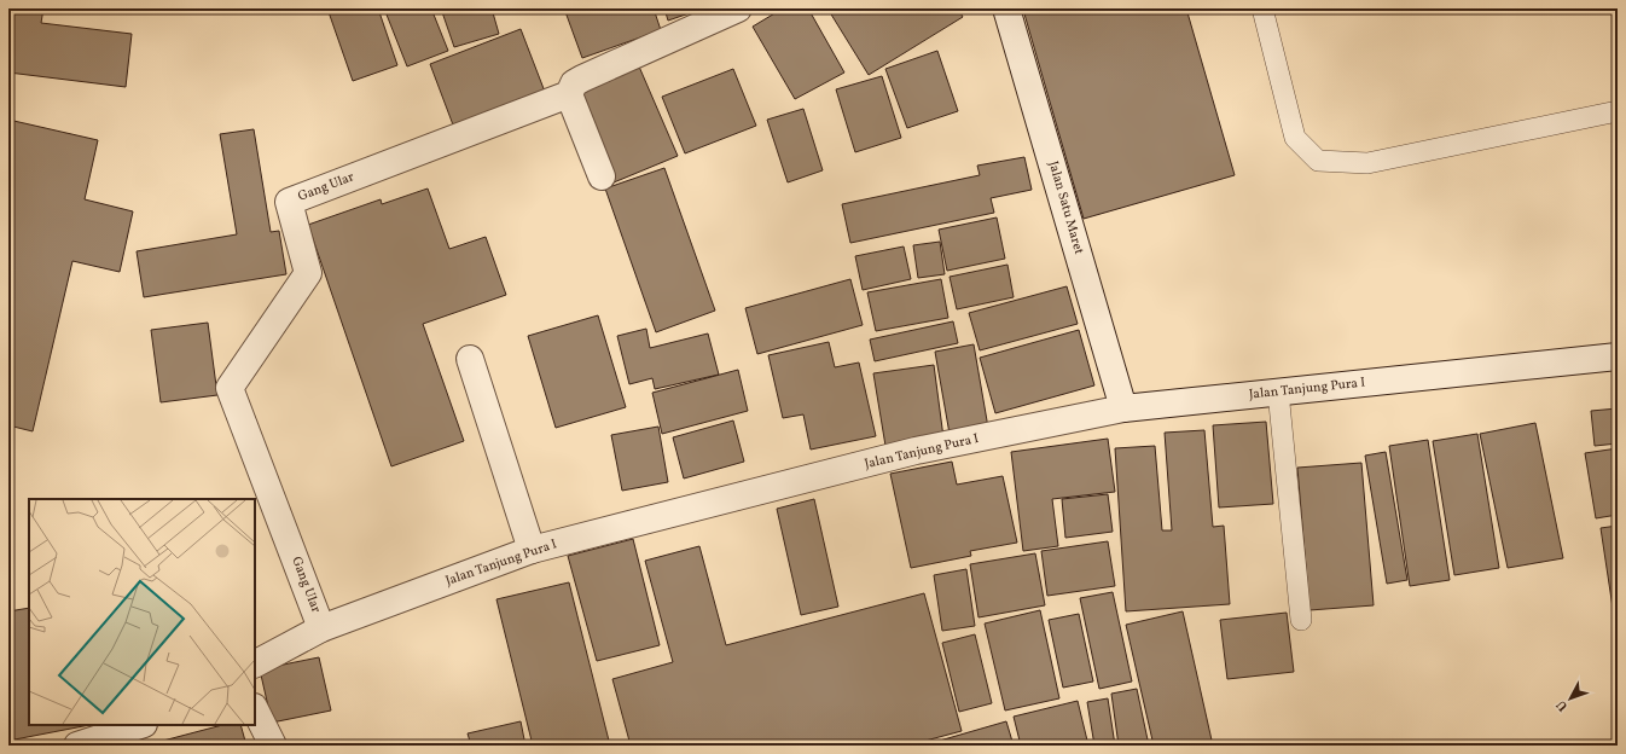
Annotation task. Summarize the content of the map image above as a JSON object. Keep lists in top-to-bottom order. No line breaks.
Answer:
{"streets":{"street":["Gang Ular","Jalan Satu Maret","Jalan Tanjung Pura I"]},"crossings":[["Gang Ular","Jalan Tanjung Pura I"],["Jalan Satu Maret","Jalan Tanjung Pura I"]],"north":"bottom left"}
